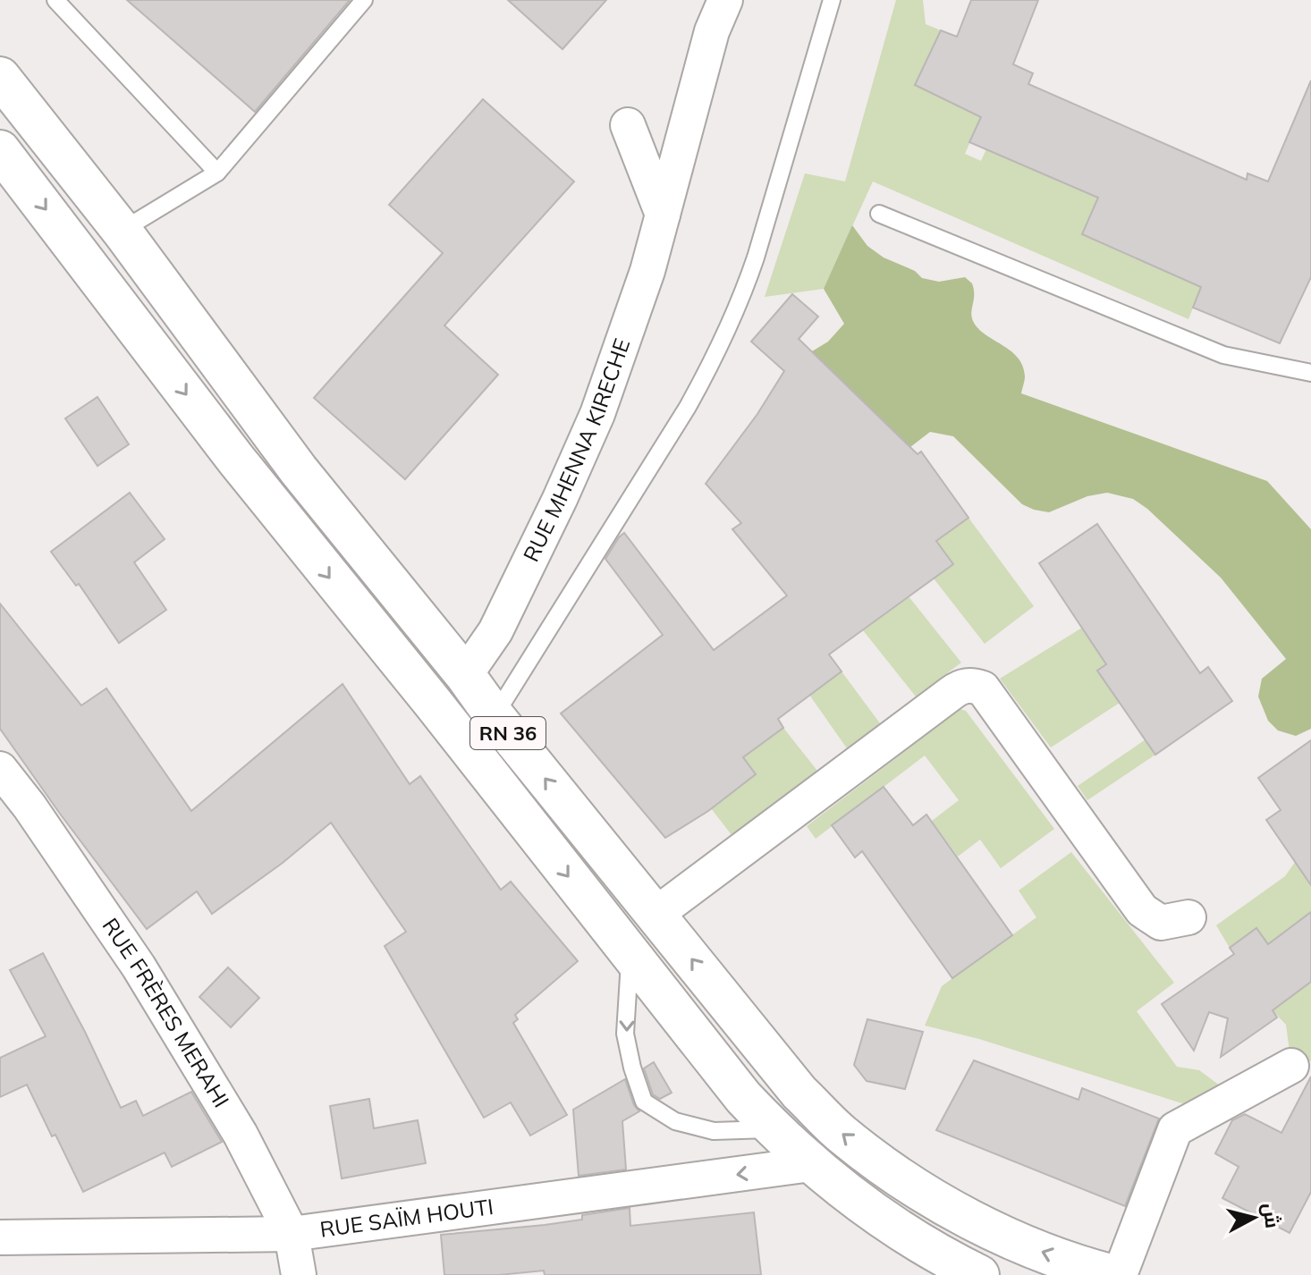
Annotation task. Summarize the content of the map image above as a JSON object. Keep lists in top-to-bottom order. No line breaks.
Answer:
{"streets":{"main road":["RN 36"],"street":["RUE MHENNA KIRECHE","RUE FRÈRES MERAHI","RUE SAÏM HOUTI"]},"crossings":[["RUE MHENNA KIRECHE","RN 36"],["RN 36","RUE SAÏM HOUTI"],["RUE FRÈRES MERAHI","RUE SAÏM HOUTI"]],"one_way":["RUE SAÏM HOUTI"],"north":"right"}
